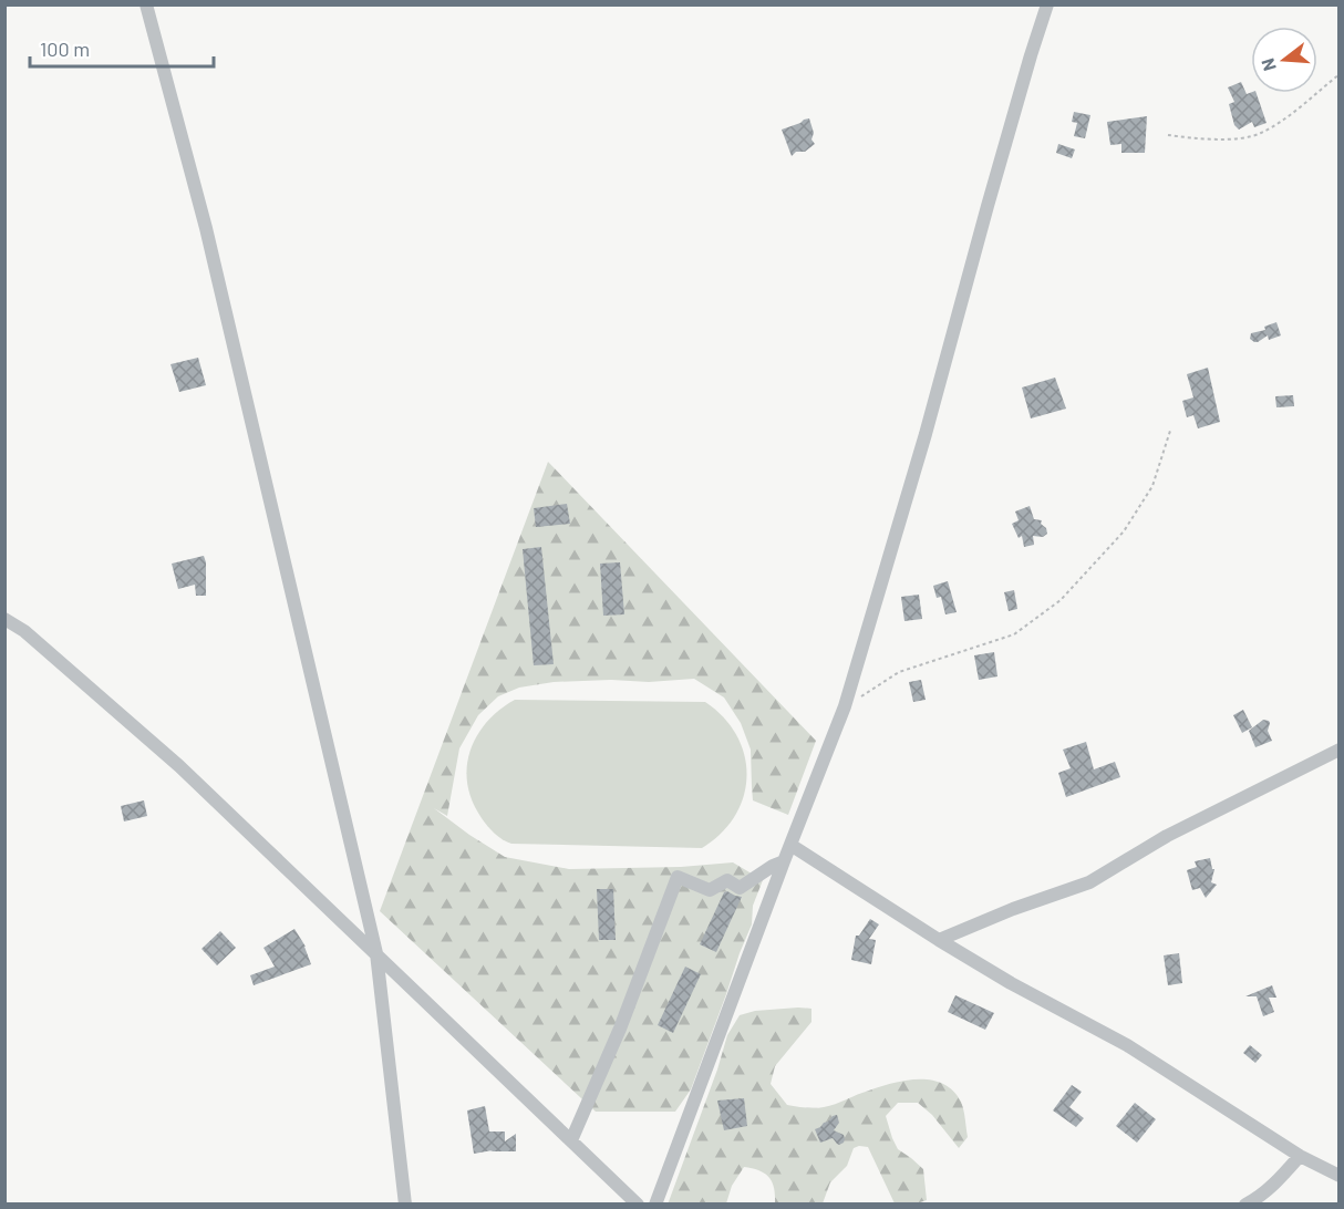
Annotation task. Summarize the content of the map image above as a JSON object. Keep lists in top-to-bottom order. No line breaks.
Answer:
{"scale_bar":"100 m","north":"left"}
